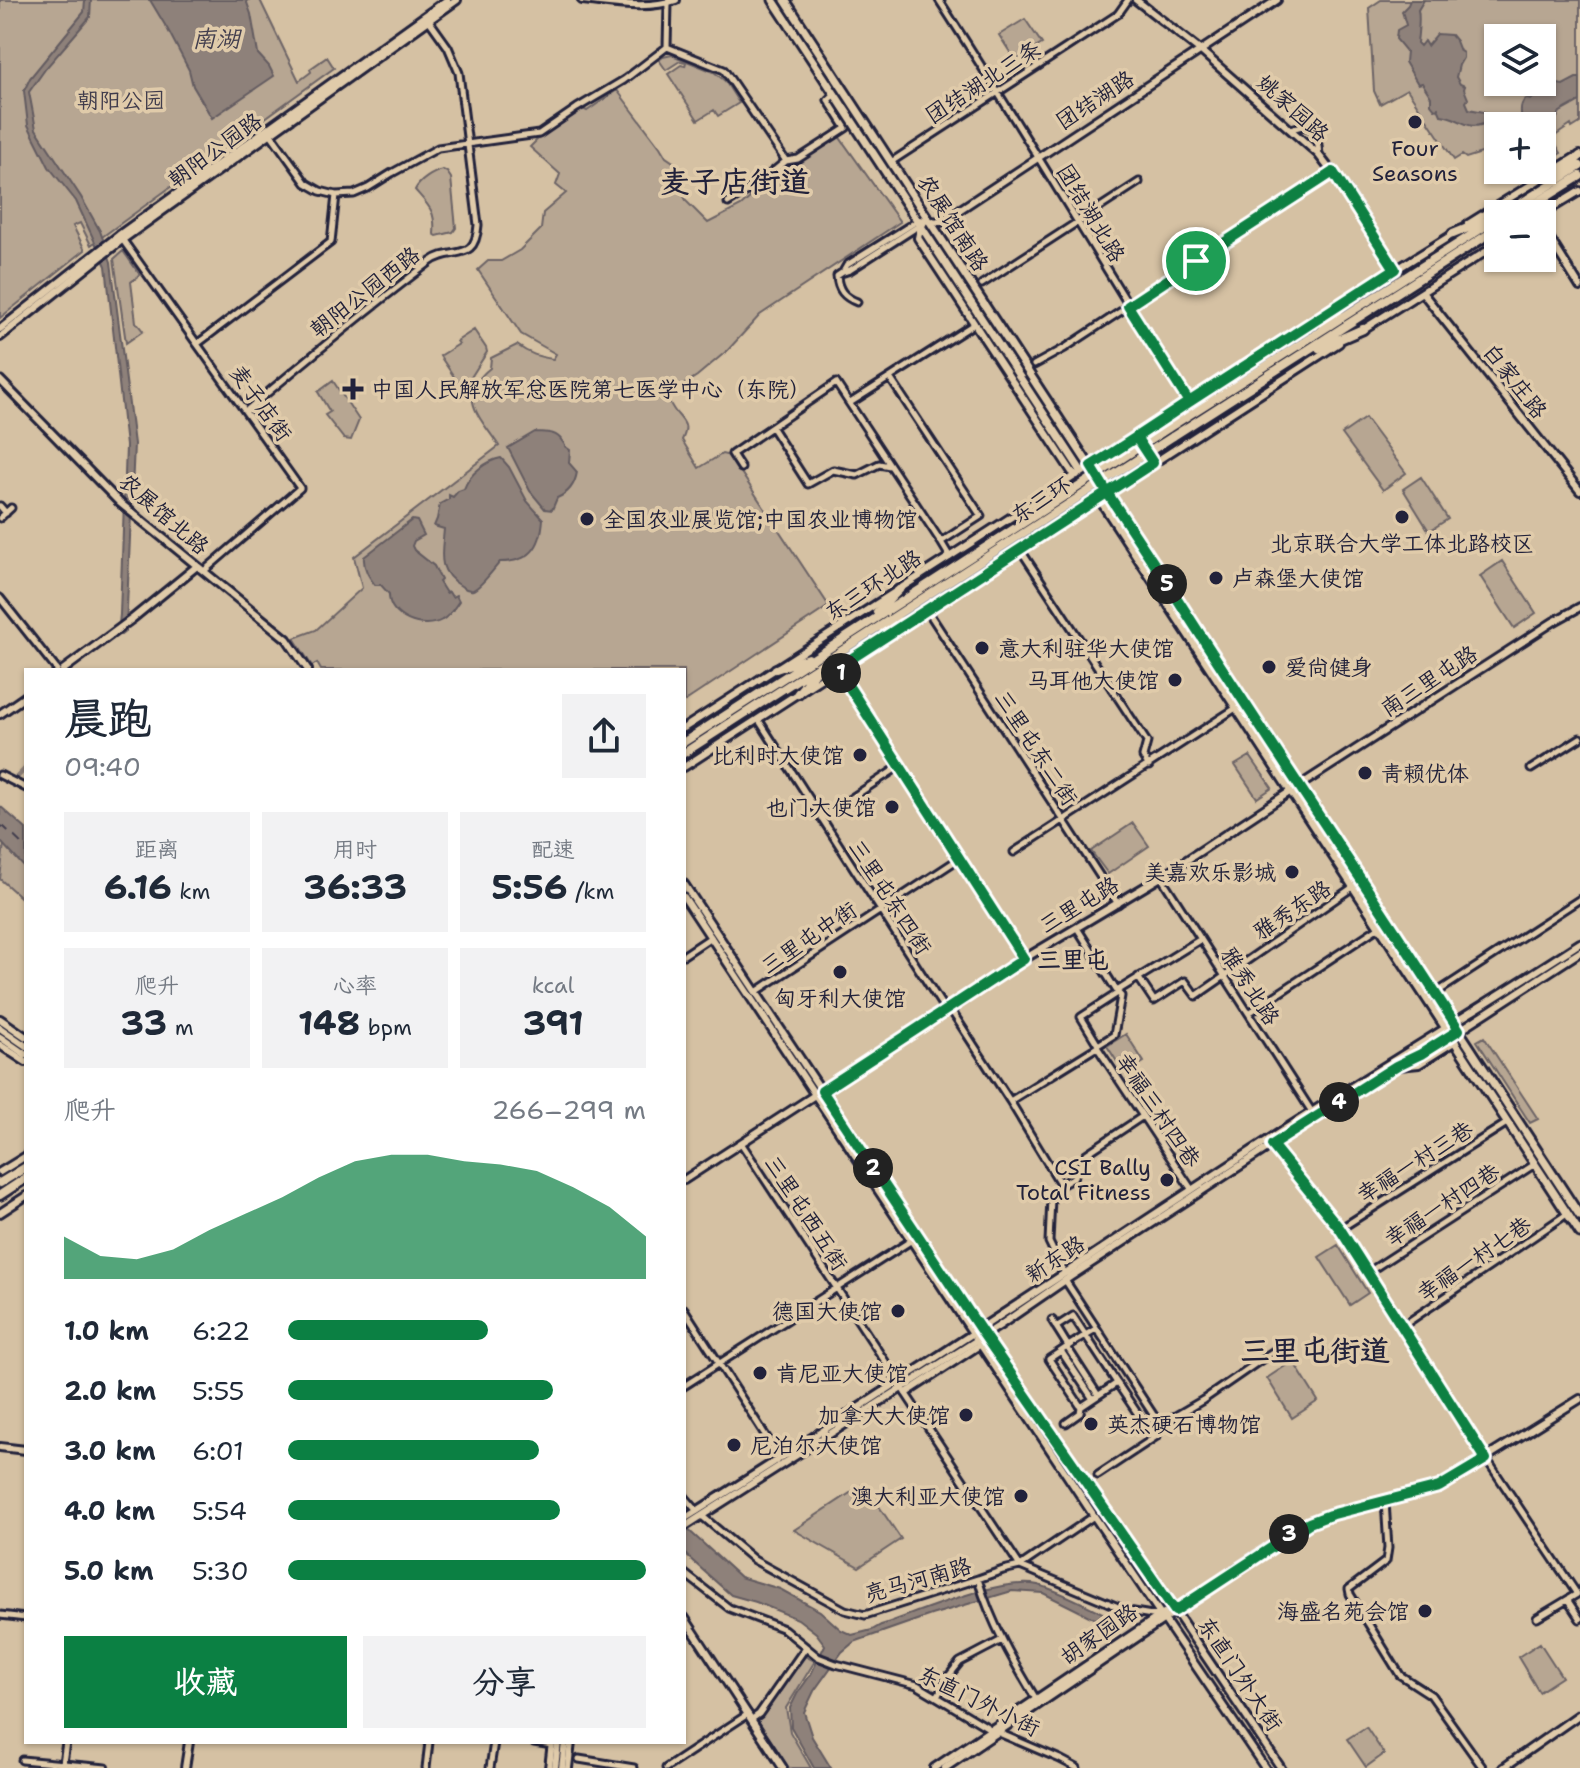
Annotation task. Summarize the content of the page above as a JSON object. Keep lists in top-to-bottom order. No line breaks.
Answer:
{"streets":{"highway":["东三环"],"main road":["农展馆南路"],"street":["团结湖北三条","团结湖路","姚家园路","朝阳公园路","团结湖北路","朝阳公园西路","白家庄路","麦子店街","农展馆北路","东三环北路","南三里屯路","三里屯东二街","三里屯东四街","三里屯路","雅秀东路","三里屯中街","雅秀北路","幸福三村四巷","幸福一村三巷","幸福一村四巷","三里屯西五街","新东路","幸福一村七巷","亮马河南路","胡家园路","东直门外大街","东直门外小街"]},"crossings":[["团结湖北三条","团结湖北路"],["团结湖北三条","农展馆南路"],["团结湖路","姚家园路"],["团结湖路","团结湖北路"],["团结湖路","农展馆南路"],["朝阳公园路","朝阳公园西路"],["朝阳公园路","麦子店街"],["农展馆南路","东三环北路"],["农展馆南路","南三里屯路"],["朝阳公园西路","麦子店街"],["麦子店街","农展馆北路"],["三里屯东二街","三里屯路"],["三里屯东四街","三里屯路"],["三里屯东四街","三里屯中街"],["三里屯东四街","幸福三村四巷"],["三里屯路","雅秀北路"],["三里屯路","三里屯西五街"],["三里屯路","东直门外大街"],["雅秀东路","雅秀北路"],["三里屯中街","东直门外大街"],["雅秀北路","新东路"],["幸福三村四巷","新东路"],["三里屯西五街","新东路"],["三里屯西五街","亮马河南路"],["新东路","亮马河南路"],["新东路","东直门外大街"],["亮马河南路","东直门外大街"],["胡家园路","东直门外大街"],["胡家园路","东直门外小街"]],"districts":["麦子店街道","三里屯","三里屯街道"],"water":["南湖"],"parks":["朝阳公园"],"places":{"other":["Four Seasons","北京联合大学工体北路校区","全国农业展览馆;中国农业博物馆","卢森堡大使馆","意大利驻华大使馆","爱尚健身","马耳他大使馆","比利时大使馆","青赖优体","也门大使馆","美嘉欢乐影城","匈牙利大使馆","CSI Bally Total Fitness","德国大使馆","肯尼亚大使馆","加拿大大使馆","英杰硬石博物馆","尼泊尔大使馆","澳大利亚大使馆","海盛名苑会馆"],"health":["中国人民解放军总医院第七医学中心（东院）"]},"page":{"map_buttons":["+","−"],"pins":["5","1","4","2","3"],"heading":["晨跑","09:40"],"stats":[["距离","6.16 km"],["用时","36:33"],["配速","5:56 /km"],["爬升","33 m"],["心率","148 bpm"],["kcal","391"]],"chart":["爬升","266–299 m"],"list":[{"name":"1.0 km","note":"6:22"},{"name":"2.0 km","note":"5:55"},{"name":"3.0 km","note":"6:01"},{"name":"4.0 km","note":"5:54"},{"name":"5.0 km","note":"5:30"}],"buttons":["收藏","分享"]}}
